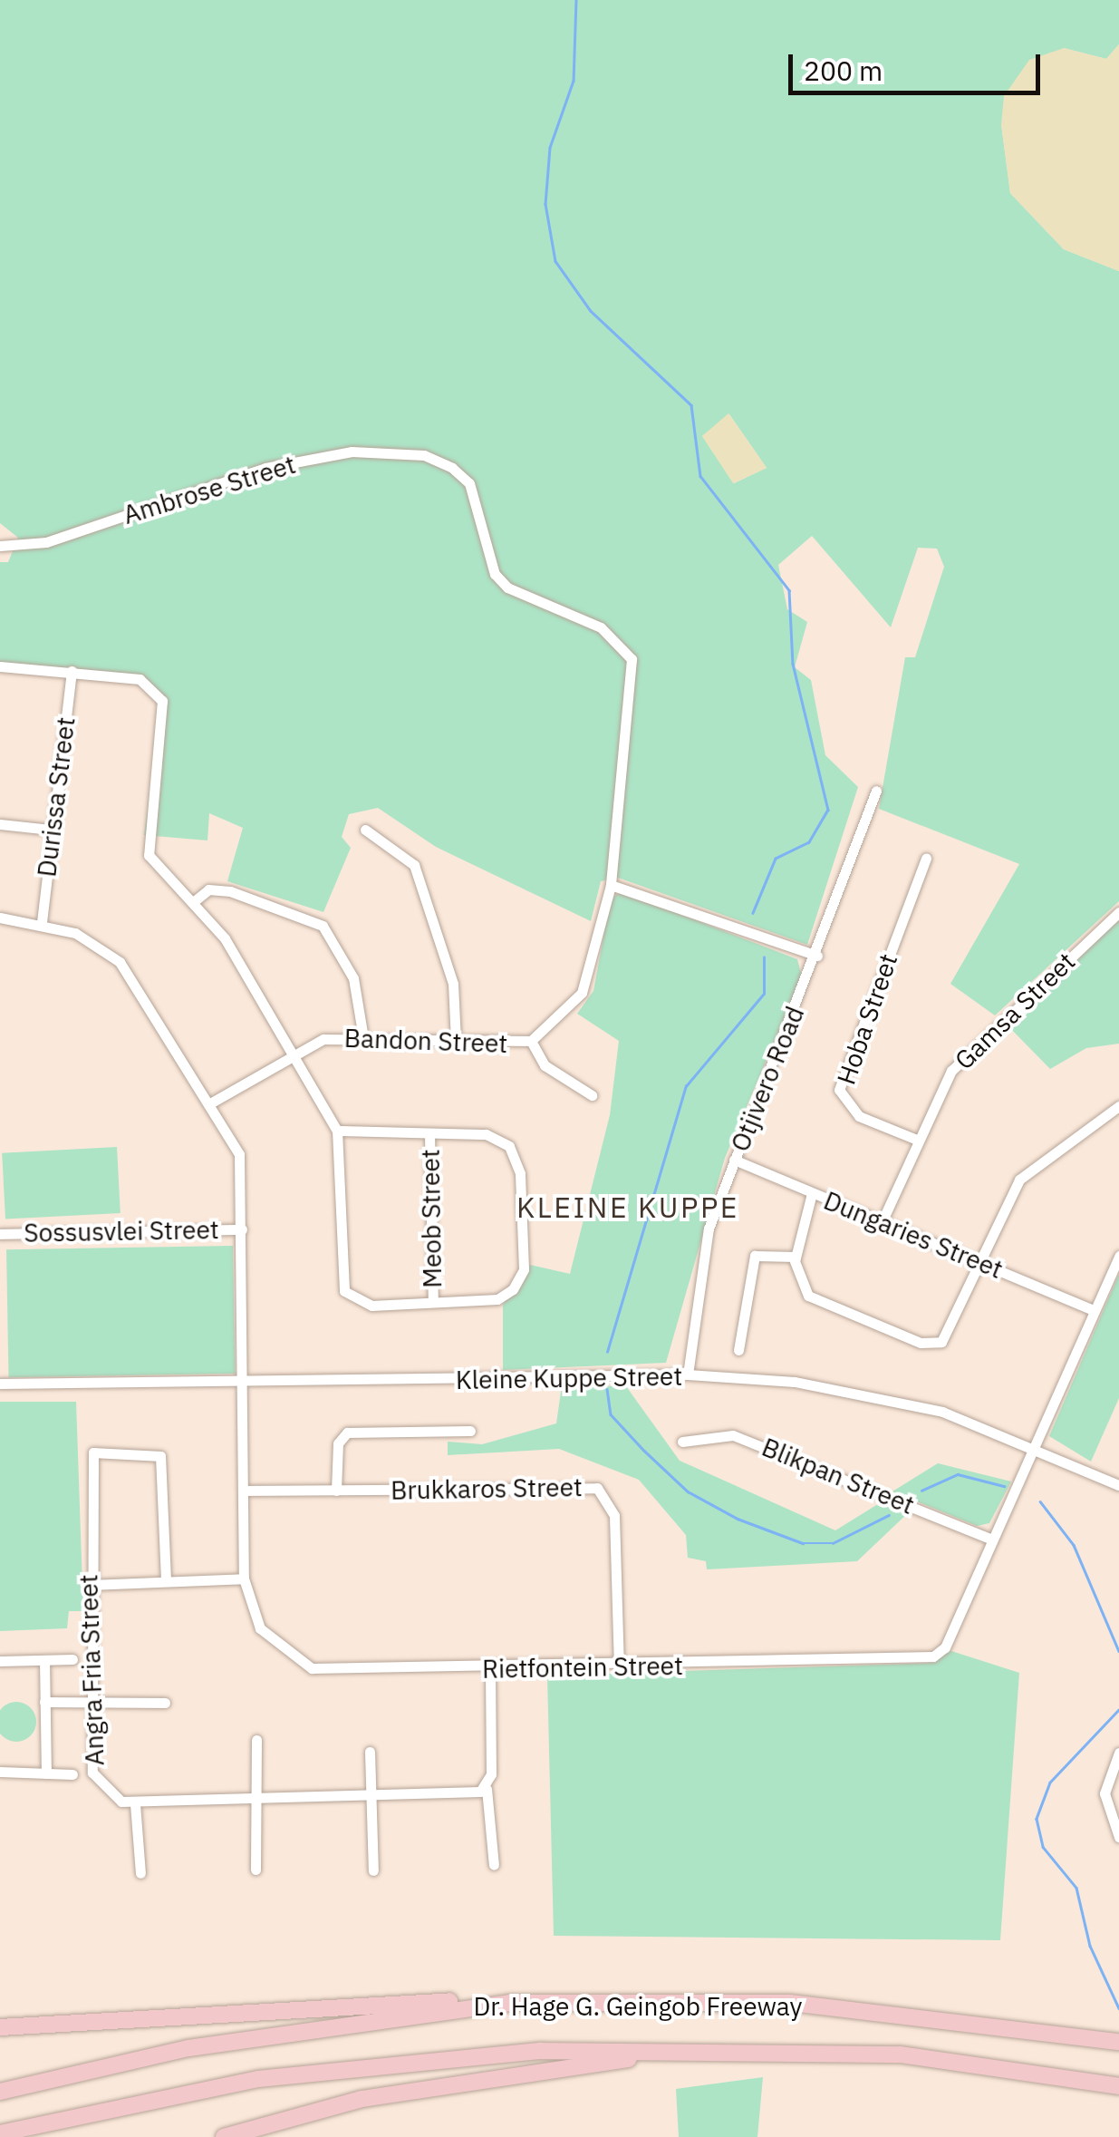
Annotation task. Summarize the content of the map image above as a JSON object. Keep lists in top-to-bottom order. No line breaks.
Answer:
{"streets":{"highway":["Dr. Hage G. Geingob Freeway"],"street":["Ambrose Street","Durissa Street","Gamsa Street","Hoba Street","Bandon Street","Otjivero Road","Meob Street","Sossusvlei Street","Dungaries Street","Kleine Kuppe Street","Blikpan Street","Brukkaros Street","Rietfontein Street","Angra Fria Street"]},"crossings":[["Ambrose Street","Bandon Street"],["Durissa Street","Rietfontein Street"],["Gamsa Street","Hoba Street"],["Gamsa Street","Dungaries Street"],["Bandon Street","Rietfontein Street"],["Otjivero Road","Dungaries Street"],["Otjivero Road","Kleine Kuppe Street"],["Sossusvlei Street","Rietfontein Street"],["Dungaries Street","Rietfontein Street"],["Kleine Kuppe Street","Rietfontein Street"],["Blikpan Street","Rietfontein Street"],["Brukkaros Street","Rietfontein Street"]],"districts":["KLEINE KUPPE"],"scale_bar":"200 m"}
